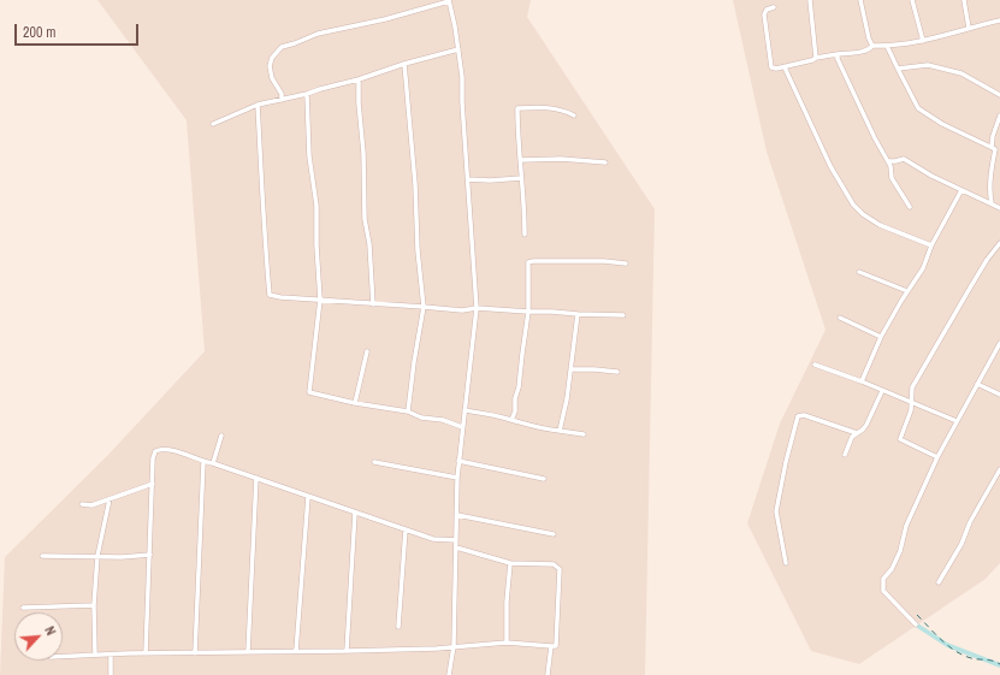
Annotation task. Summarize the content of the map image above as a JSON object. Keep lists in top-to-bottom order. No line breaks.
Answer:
{"scale_bar":"200 m","north":"top right"}
